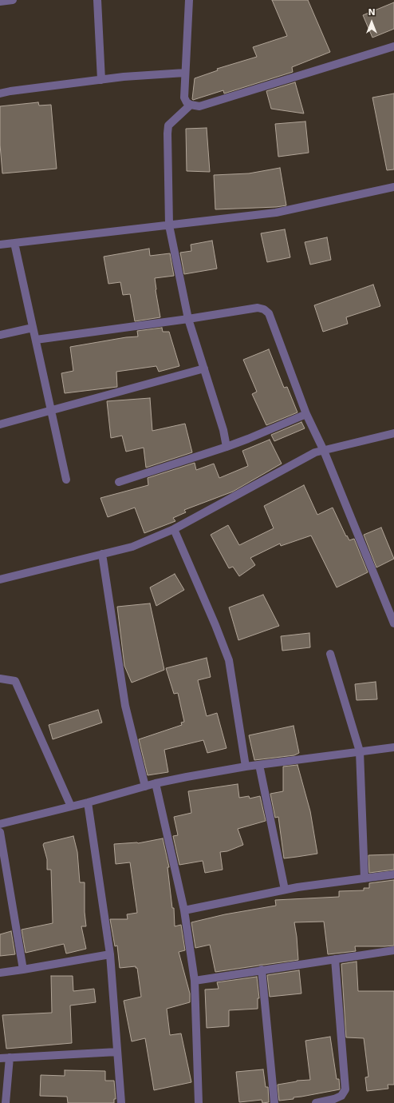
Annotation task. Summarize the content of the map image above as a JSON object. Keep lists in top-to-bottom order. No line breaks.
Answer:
{"north":"top"}
